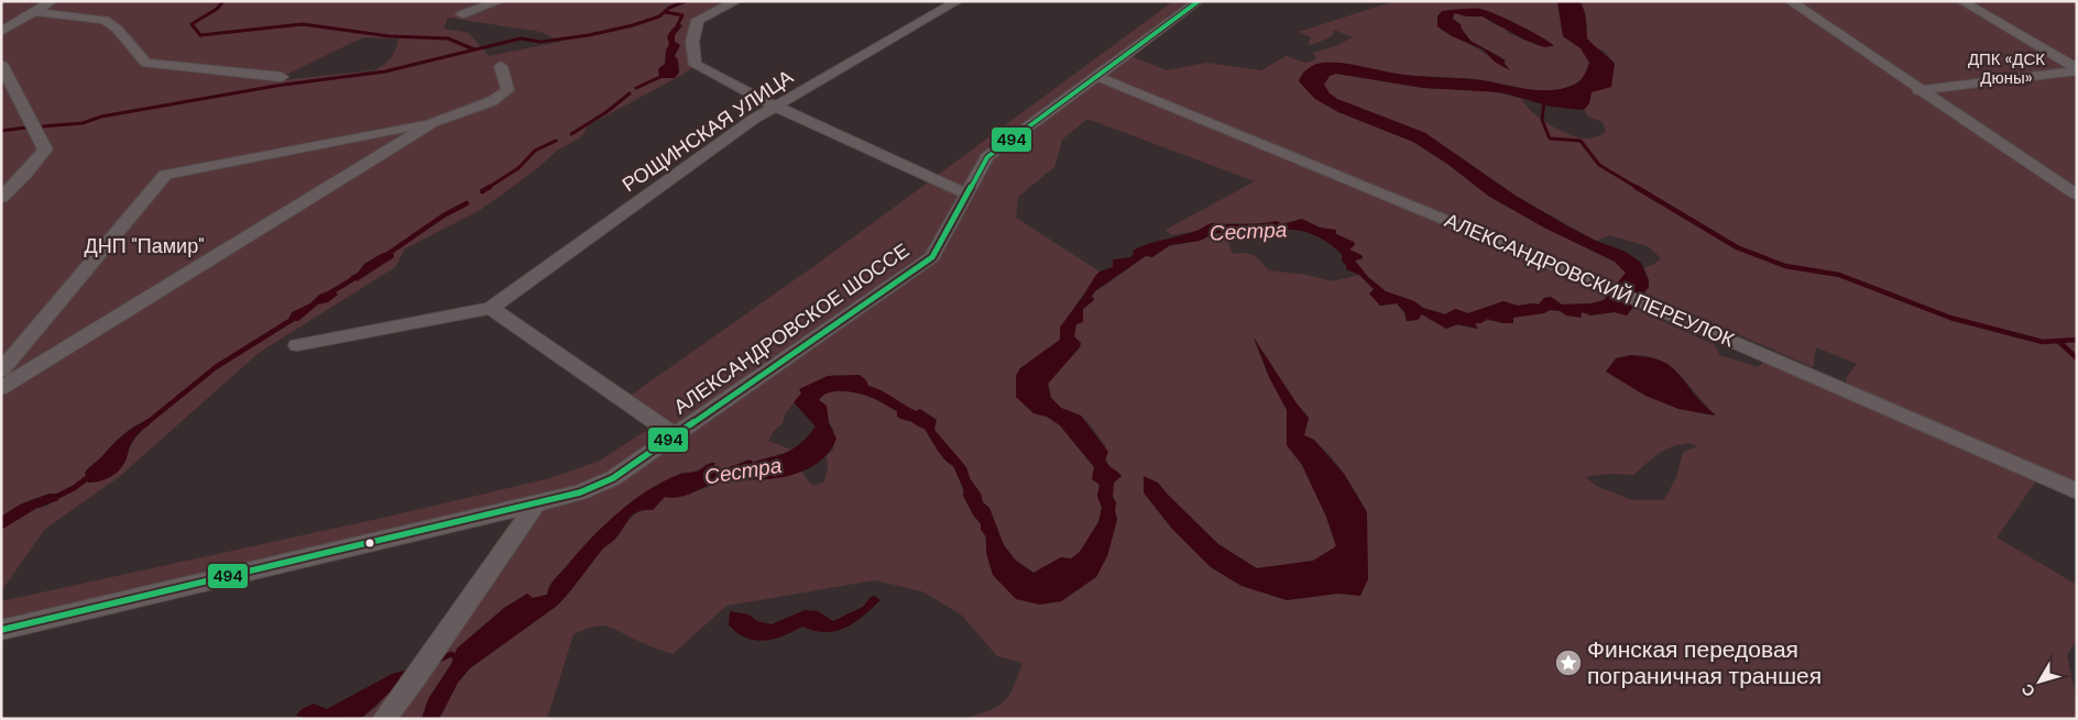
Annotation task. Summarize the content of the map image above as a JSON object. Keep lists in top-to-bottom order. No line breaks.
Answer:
{"streets":{"street":["РОЩИНСКАЯ УЛИЦА","АЛЕКСАНДРОВСКИЙ ПЕРЕУЛОК","АЛЕКСАНДРОВСКОЕ ШОССЕ"]},"crossings":[["АЛЕКСАНДРОВСКИЙ ПЕРЕУЛОК","АЛЕКСАНДРОВСКОЕ ШОССЕ"]],"water":["Сестра"],"parks":["ДПК «ДСК Дюны»","ДНП \"Памир\""],"places":{"place":["Финская передовая пограничная траншея"]},"lines":["transit line 494"],"north":"bottom left"}
